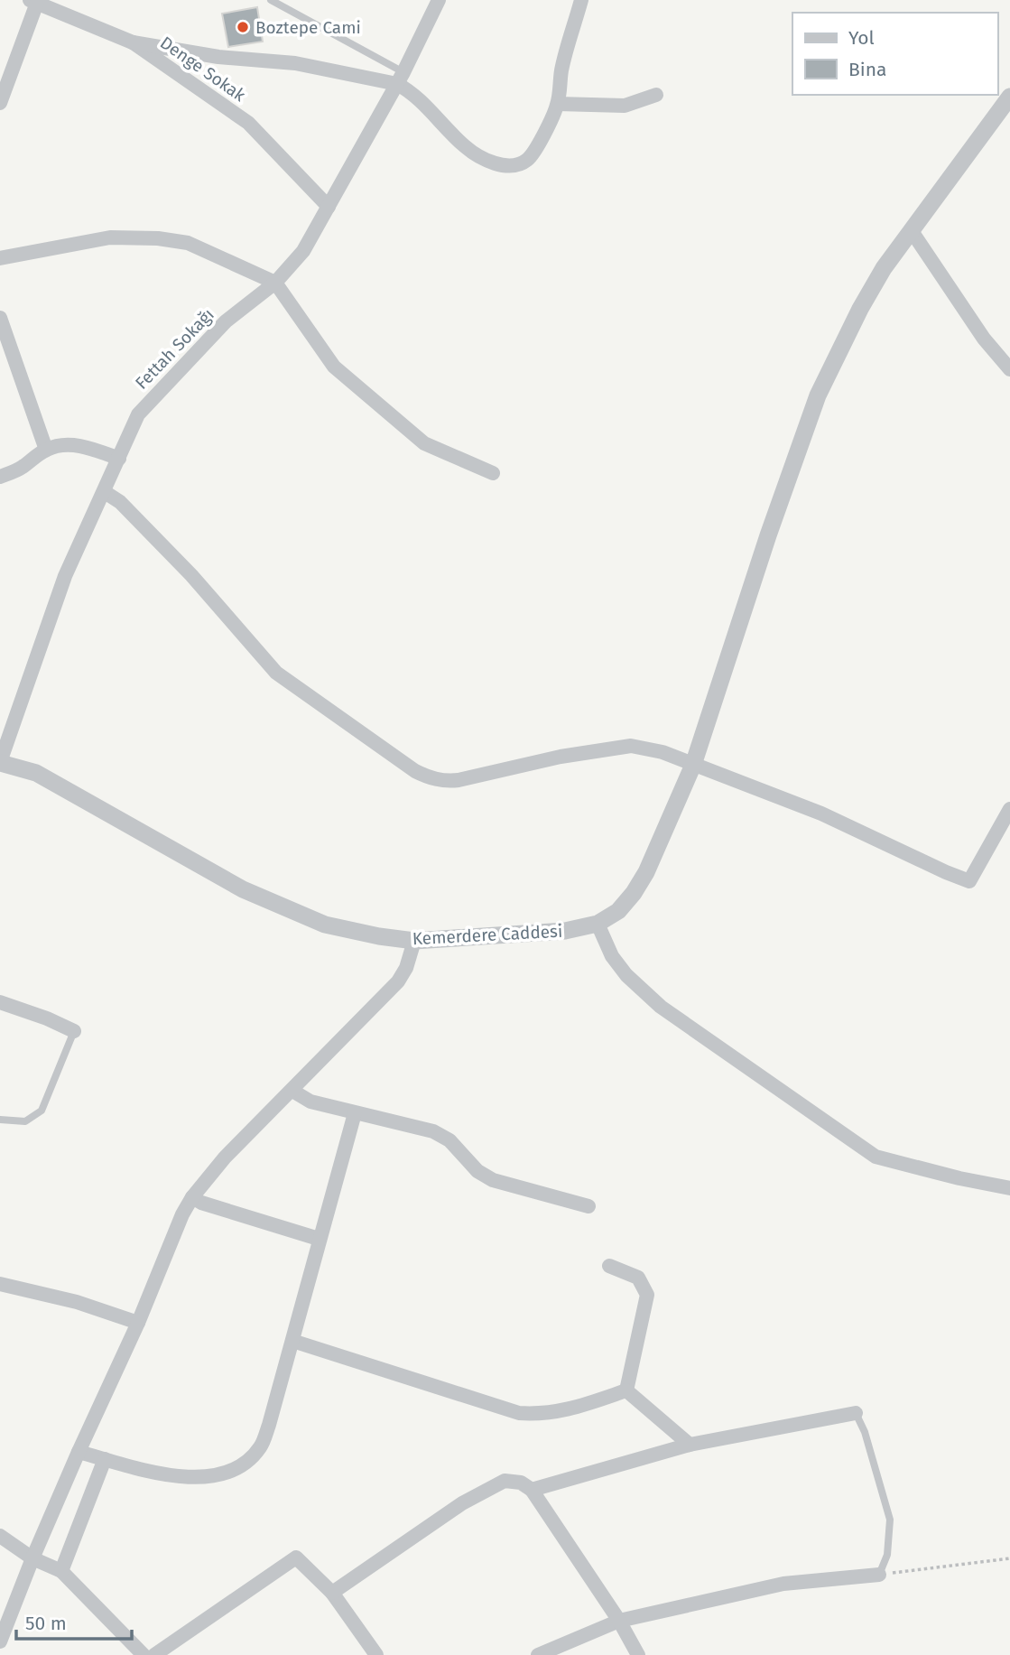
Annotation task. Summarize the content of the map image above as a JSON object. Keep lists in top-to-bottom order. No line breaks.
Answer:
{"streets":{"street":["Denge Sokak","Fettah Sokağı","Kemerdere Caddesi"]},"crossings":[["Denge Sokak","Fettah Sokağı"],["Fettah Sokağı","Kemerdere Caddesi"]],"places":["Boztepe Cami"],"legend":["Yol","Bina"],"scale_bar":"50 m"}
